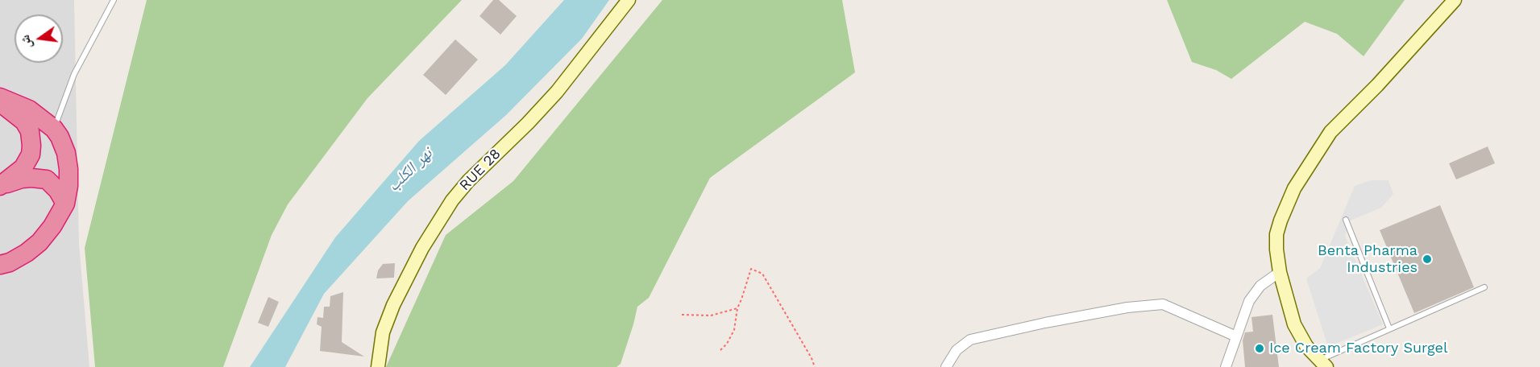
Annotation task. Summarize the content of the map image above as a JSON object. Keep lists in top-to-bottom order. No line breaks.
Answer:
{"streets":{"street":["RUE 28"]},"water":["نهر الكلب"],"places":["Benta Pharma Industries","Ice Cream Factory Surgel"],"north":"left"}
